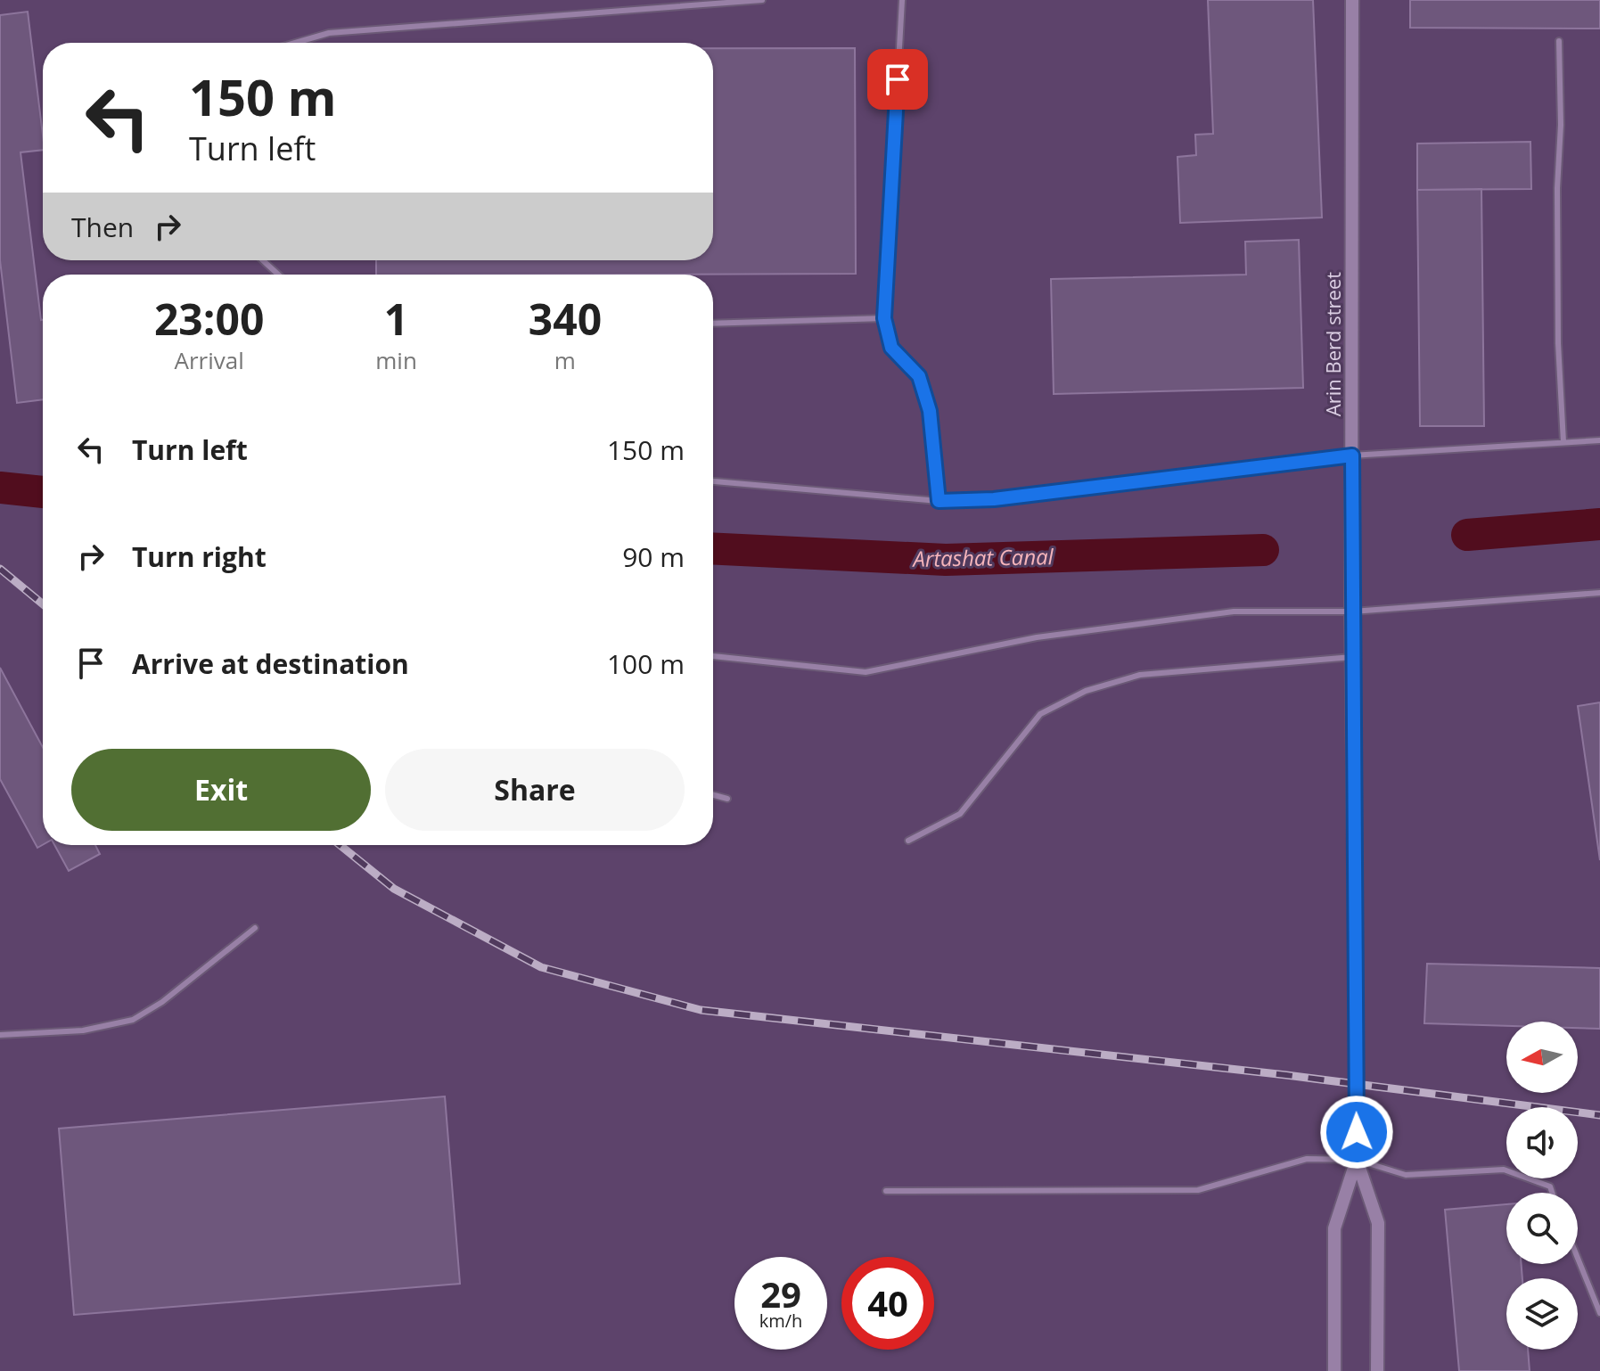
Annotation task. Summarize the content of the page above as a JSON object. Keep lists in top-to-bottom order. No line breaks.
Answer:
{"streets":{"street":["Arin Berd street"]},"water":["Artashat Canal"],"north":"left","page":{"turn":["150 m","Turn left"],"then":"Then","eta":["23:00","Arrival","1","min","340","m"],"list":[{"name":"Turn left","value":"150 m"},{"name":"Turn right","value":"90 m"},{"name":"Arrive at destination","value":"100 m"}],"buttons":["Exit","Share"],"speed":"29 km/h","limit":"40"}}
